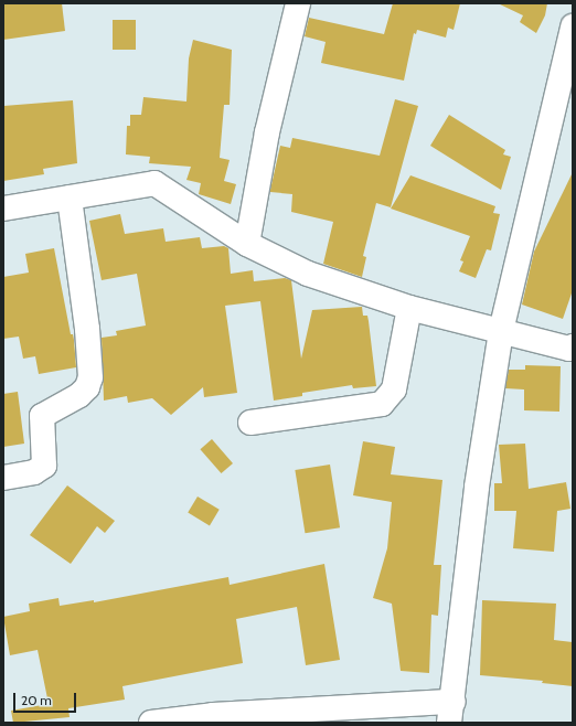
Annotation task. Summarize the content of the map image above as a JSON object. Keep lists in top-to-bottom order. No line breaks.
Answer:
{"scale_bar":"20 m"}
